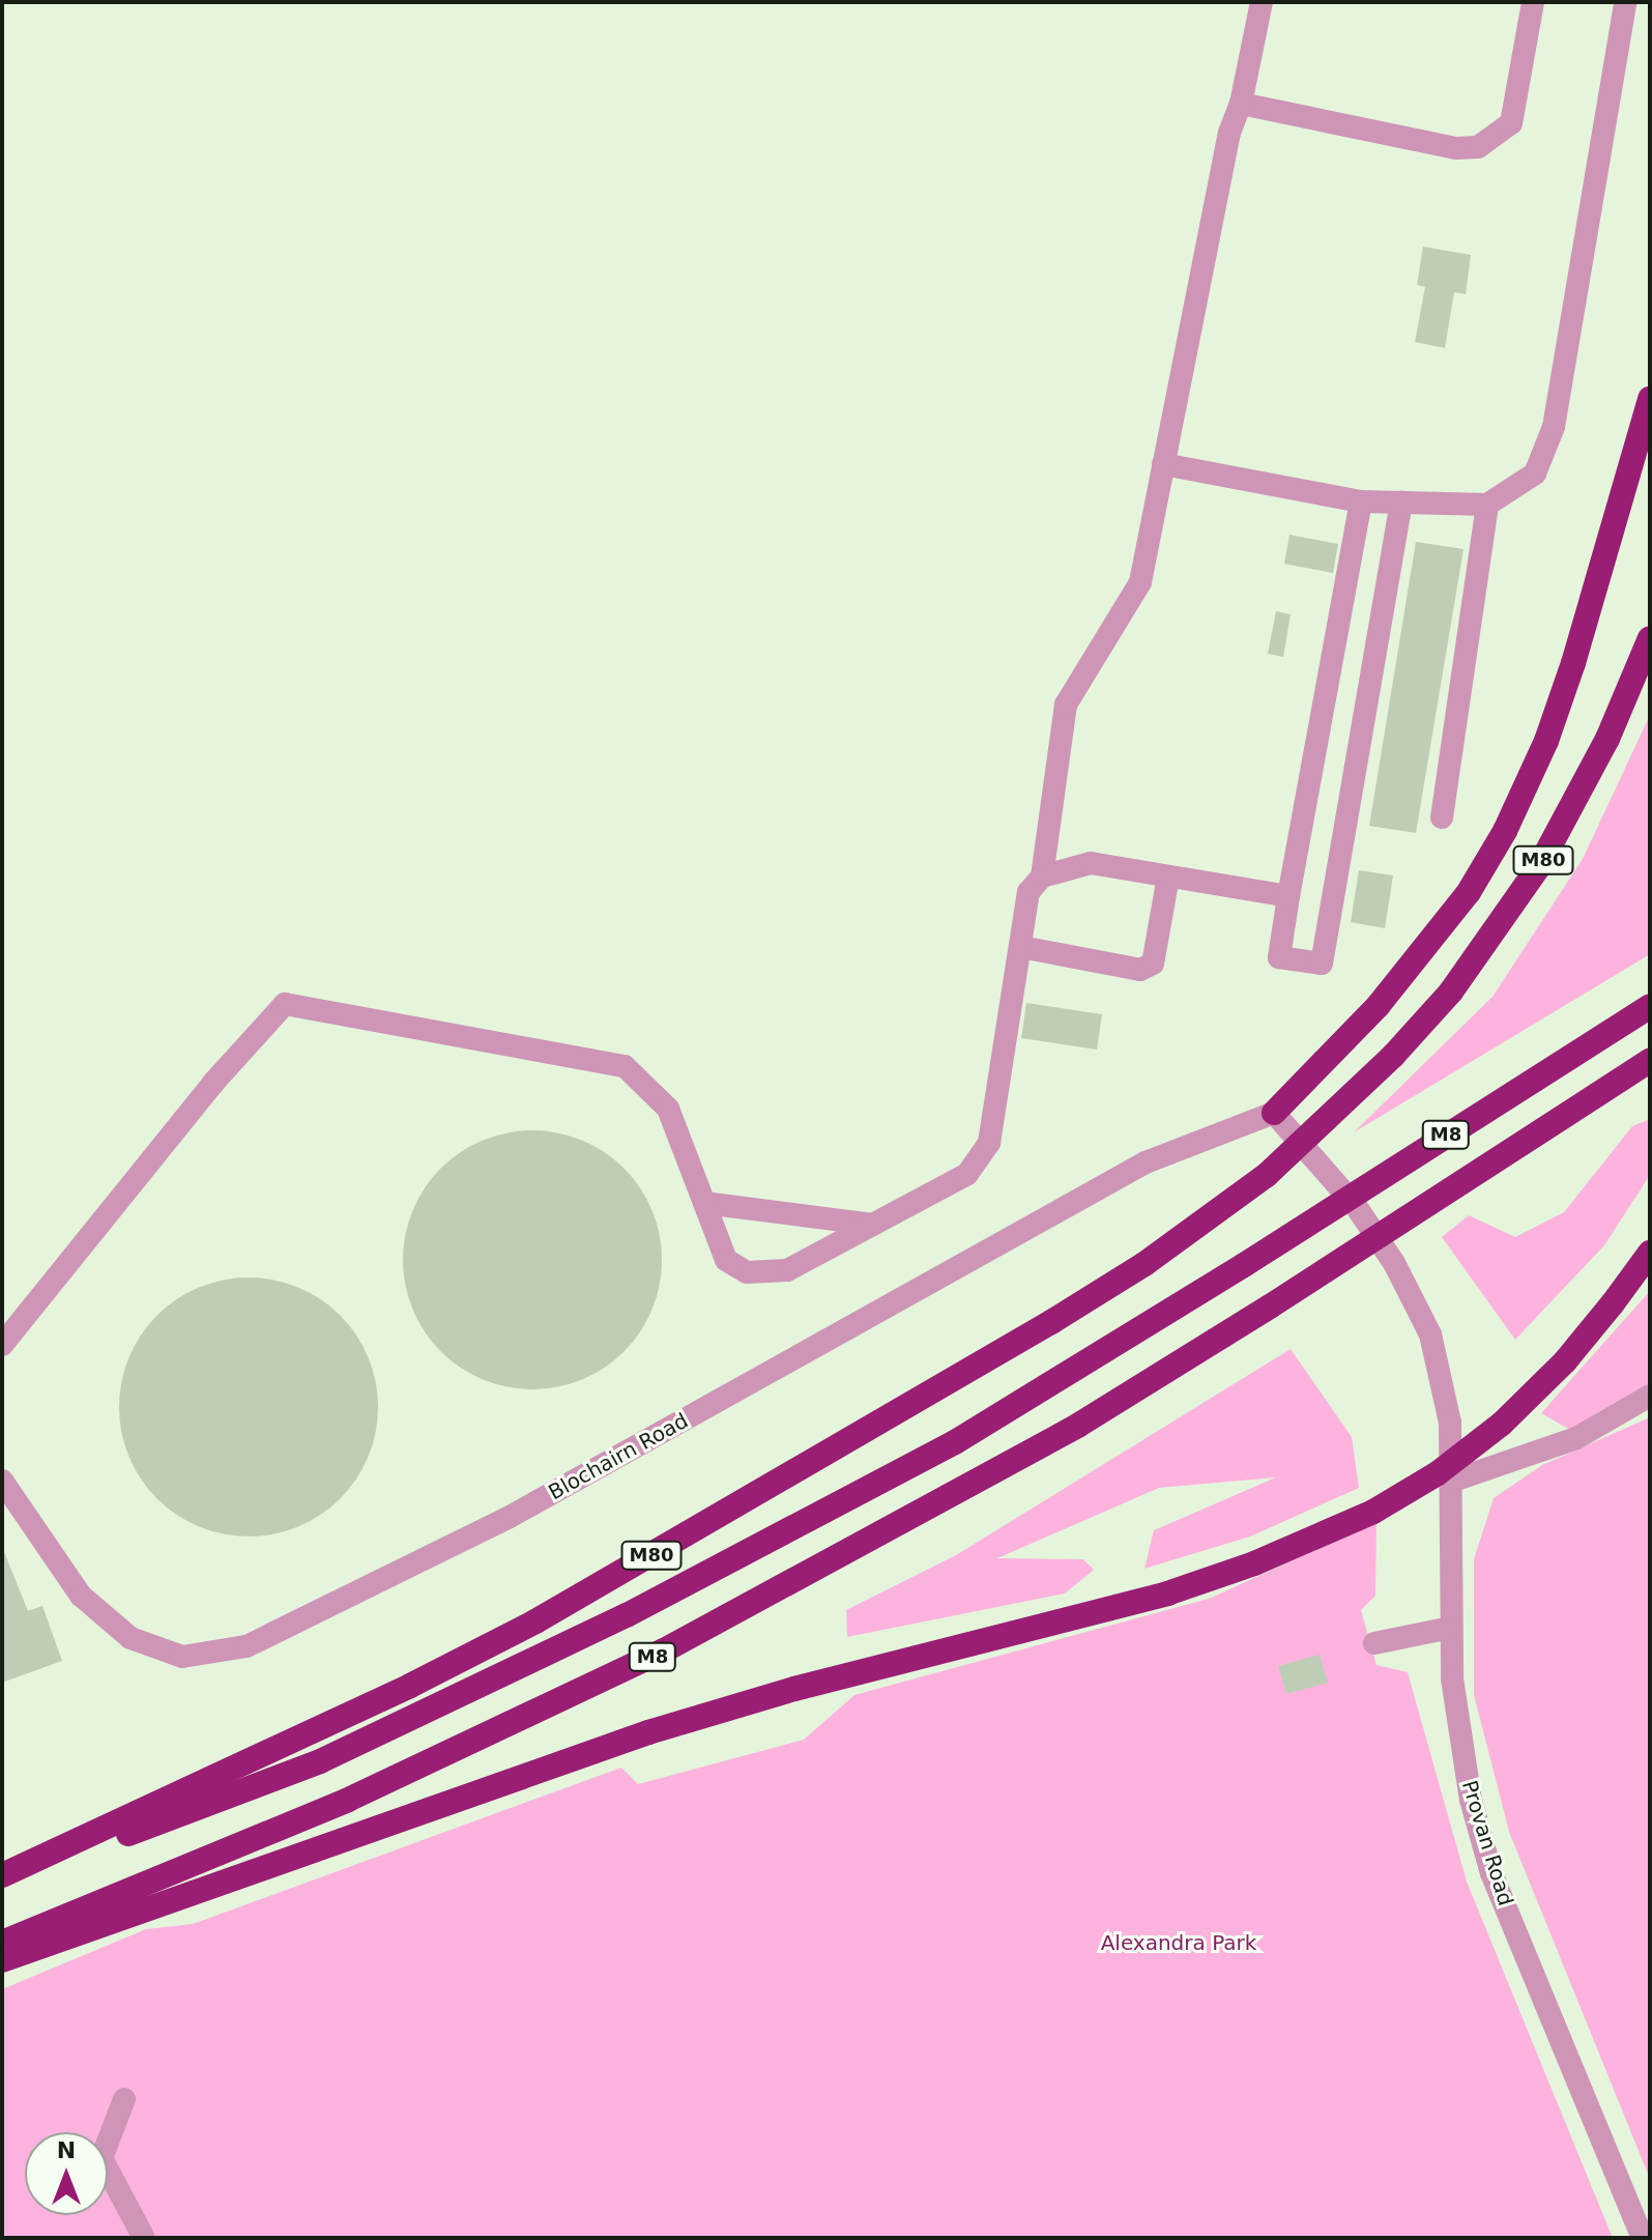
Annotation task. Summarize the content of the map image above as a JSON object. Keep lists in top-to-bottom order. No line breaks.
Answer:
{"streets":{"highway":["M80","M8"],"street":["Blochairn Road","Provan Road"]},"crossings":[["Blochairn Road","Provan Road"]],"parks":["Alexandra Park"],"north":"top"}
